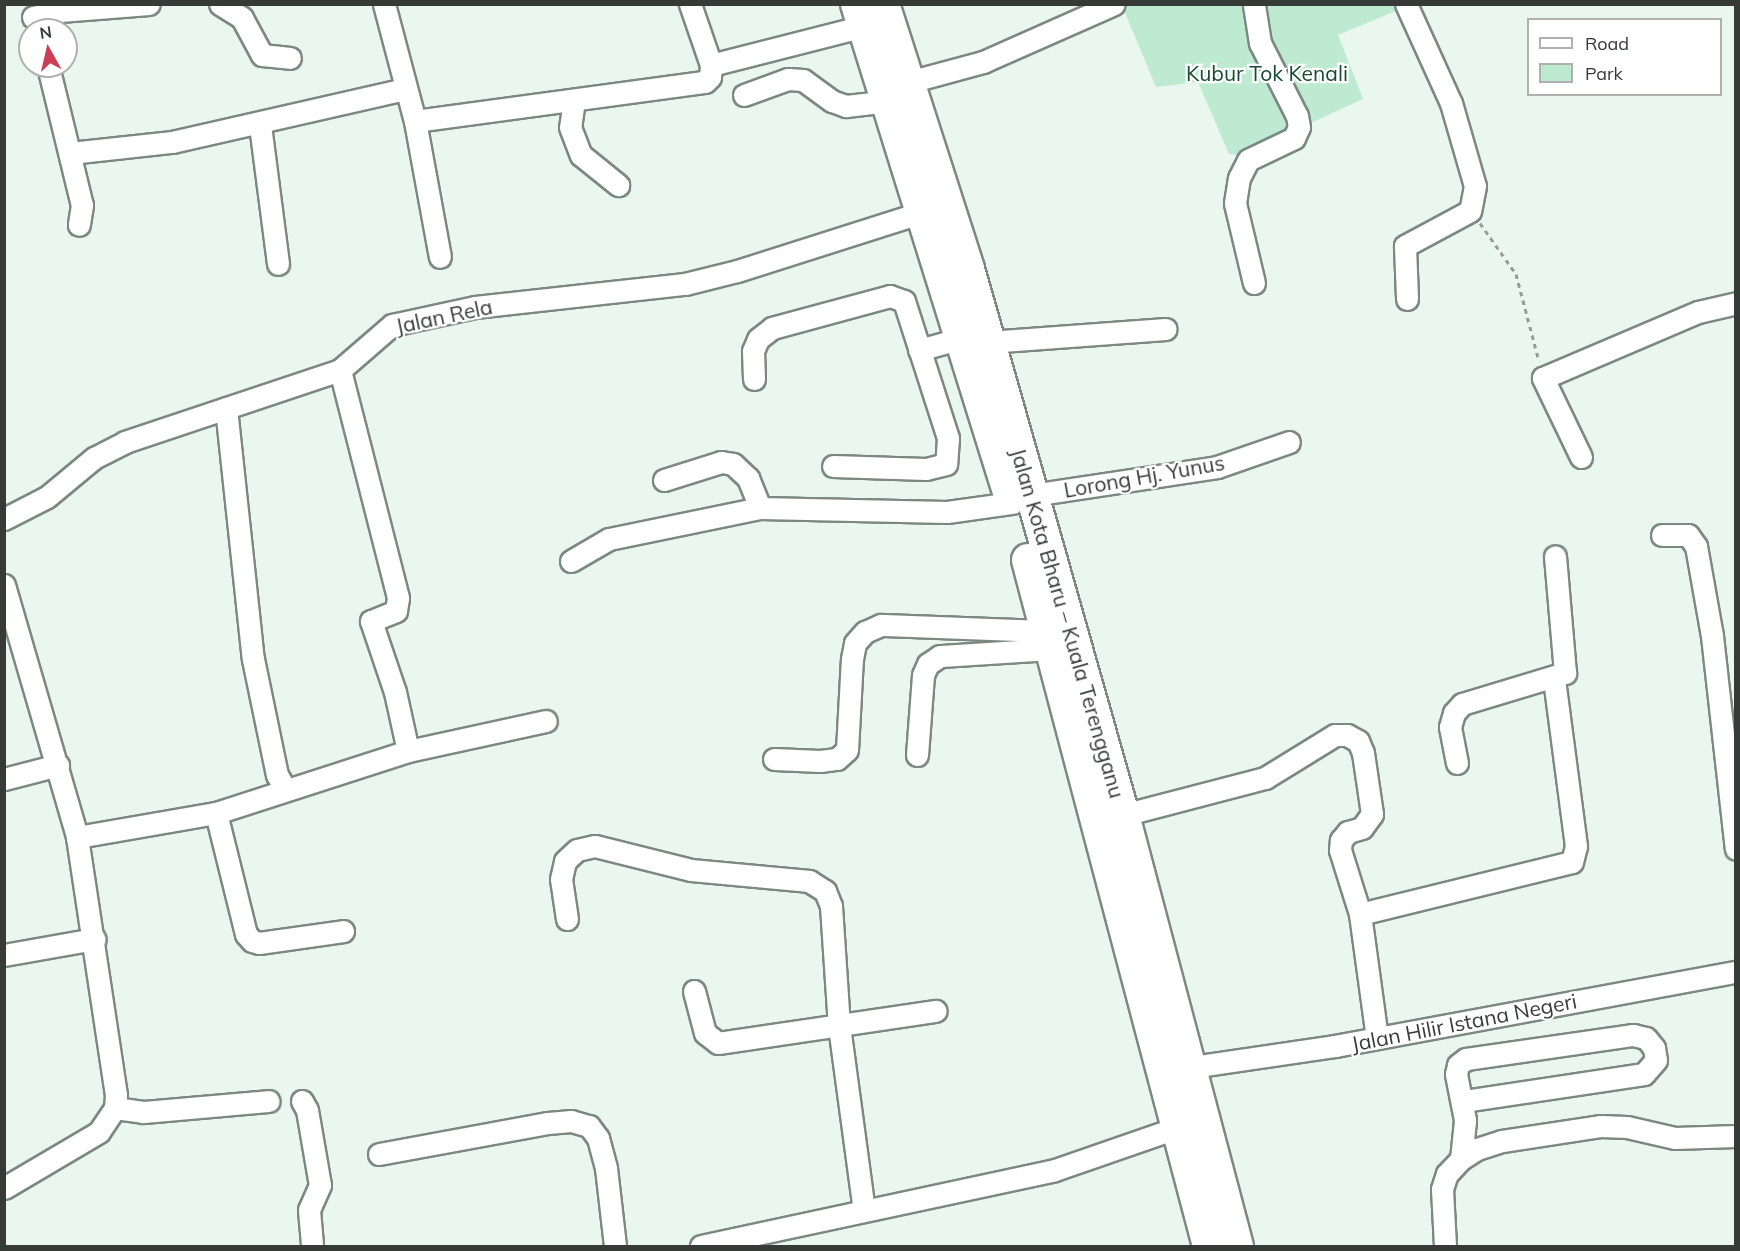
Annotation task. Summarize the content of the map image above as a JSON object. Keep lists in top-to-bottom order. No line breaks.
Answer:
{"streets":{"highway":["Jalan Kota Bharu – Kuala Terengganu"],"street":["Jalan Rela","Lorong Hj. Yunus","Jalan Hilir Istana Negeri"]},"crossings":[["Jalan Rela","Jalan Kota Bharu – Kuala Terengganu"],["Lorong Hj. Yunus","Jalan Kota Bharu – Kuala Terengganu"],["Jalan Kota Bharu – Kuala Terengganu","Jalan Hilir Istana Negeri"]],"parks":["Kubur Tok Kenali"],"legend":["Road","Park"],"north":"top"}
